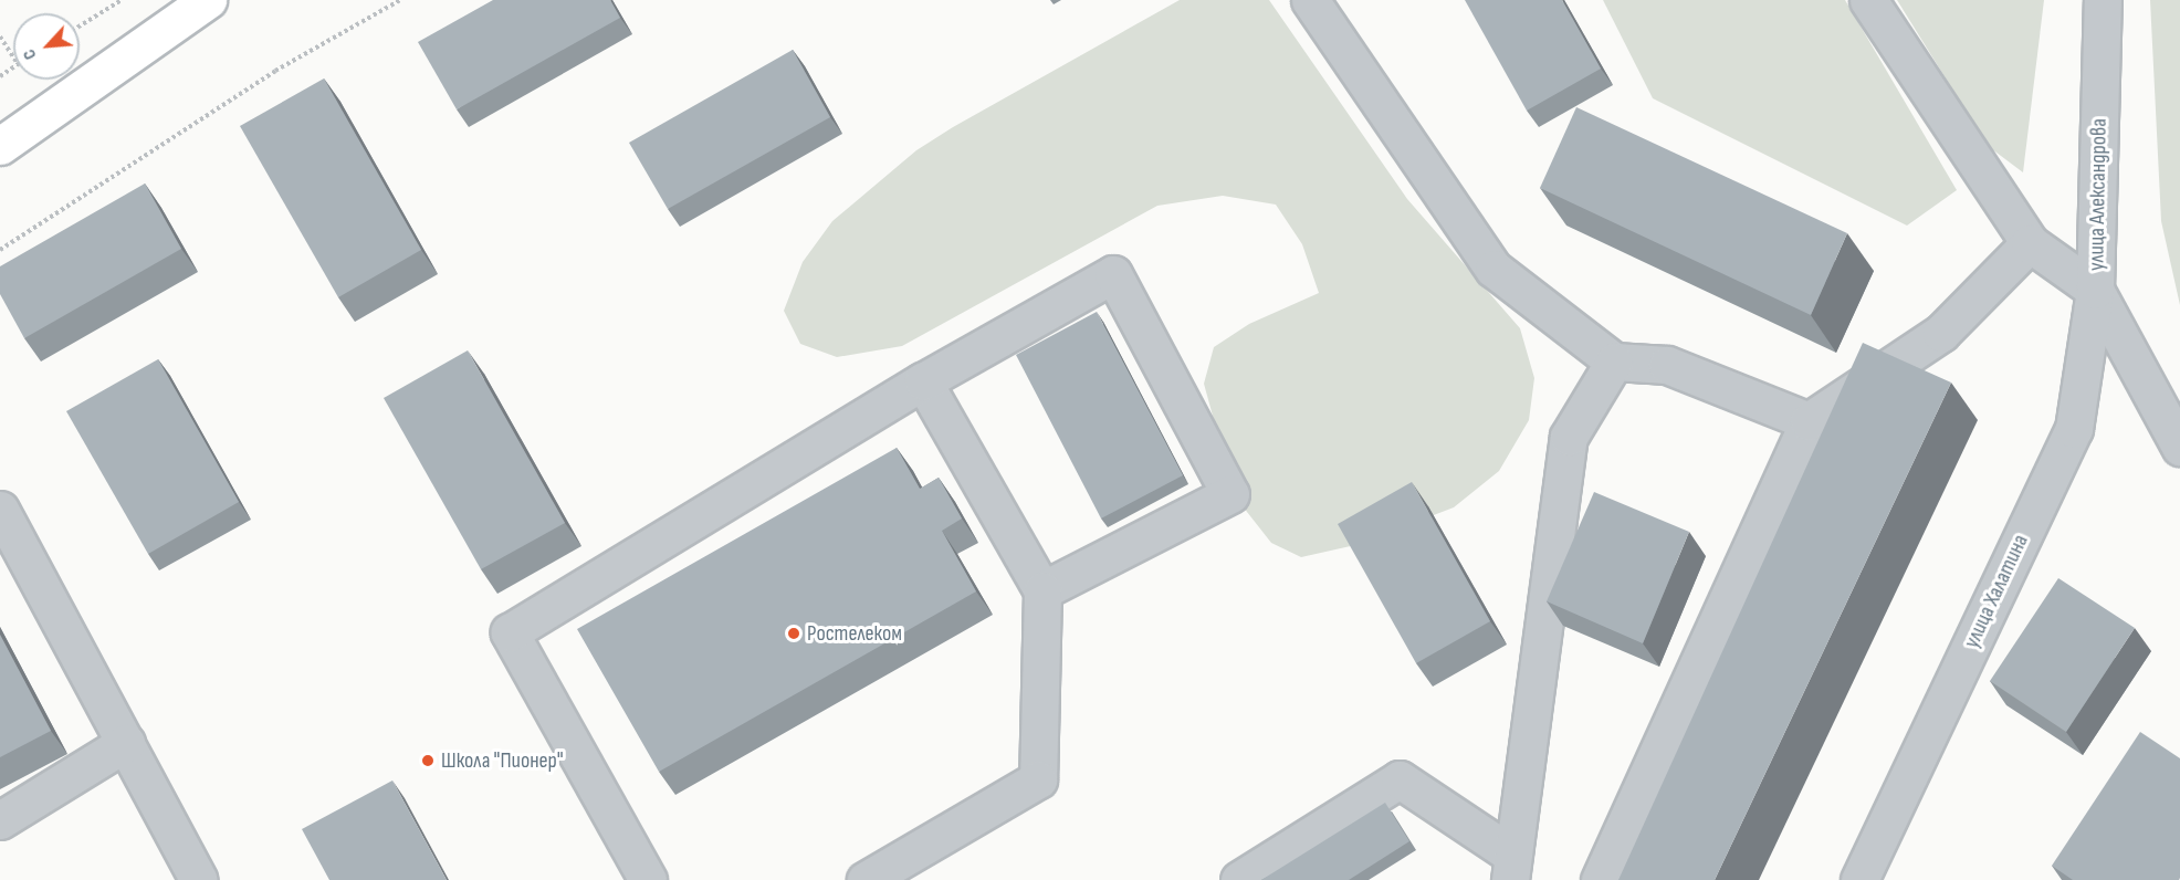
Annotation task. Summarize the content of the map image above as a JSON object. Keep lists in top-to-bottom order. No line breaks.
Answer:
{"streets":{"street":["улица Александрова","улица Халатина"]},"crossings":[["улица Александрова","улица Халатина"]],"places":["Ростелеком","Школа \"Пионер\""],"north":"bottom left"}
